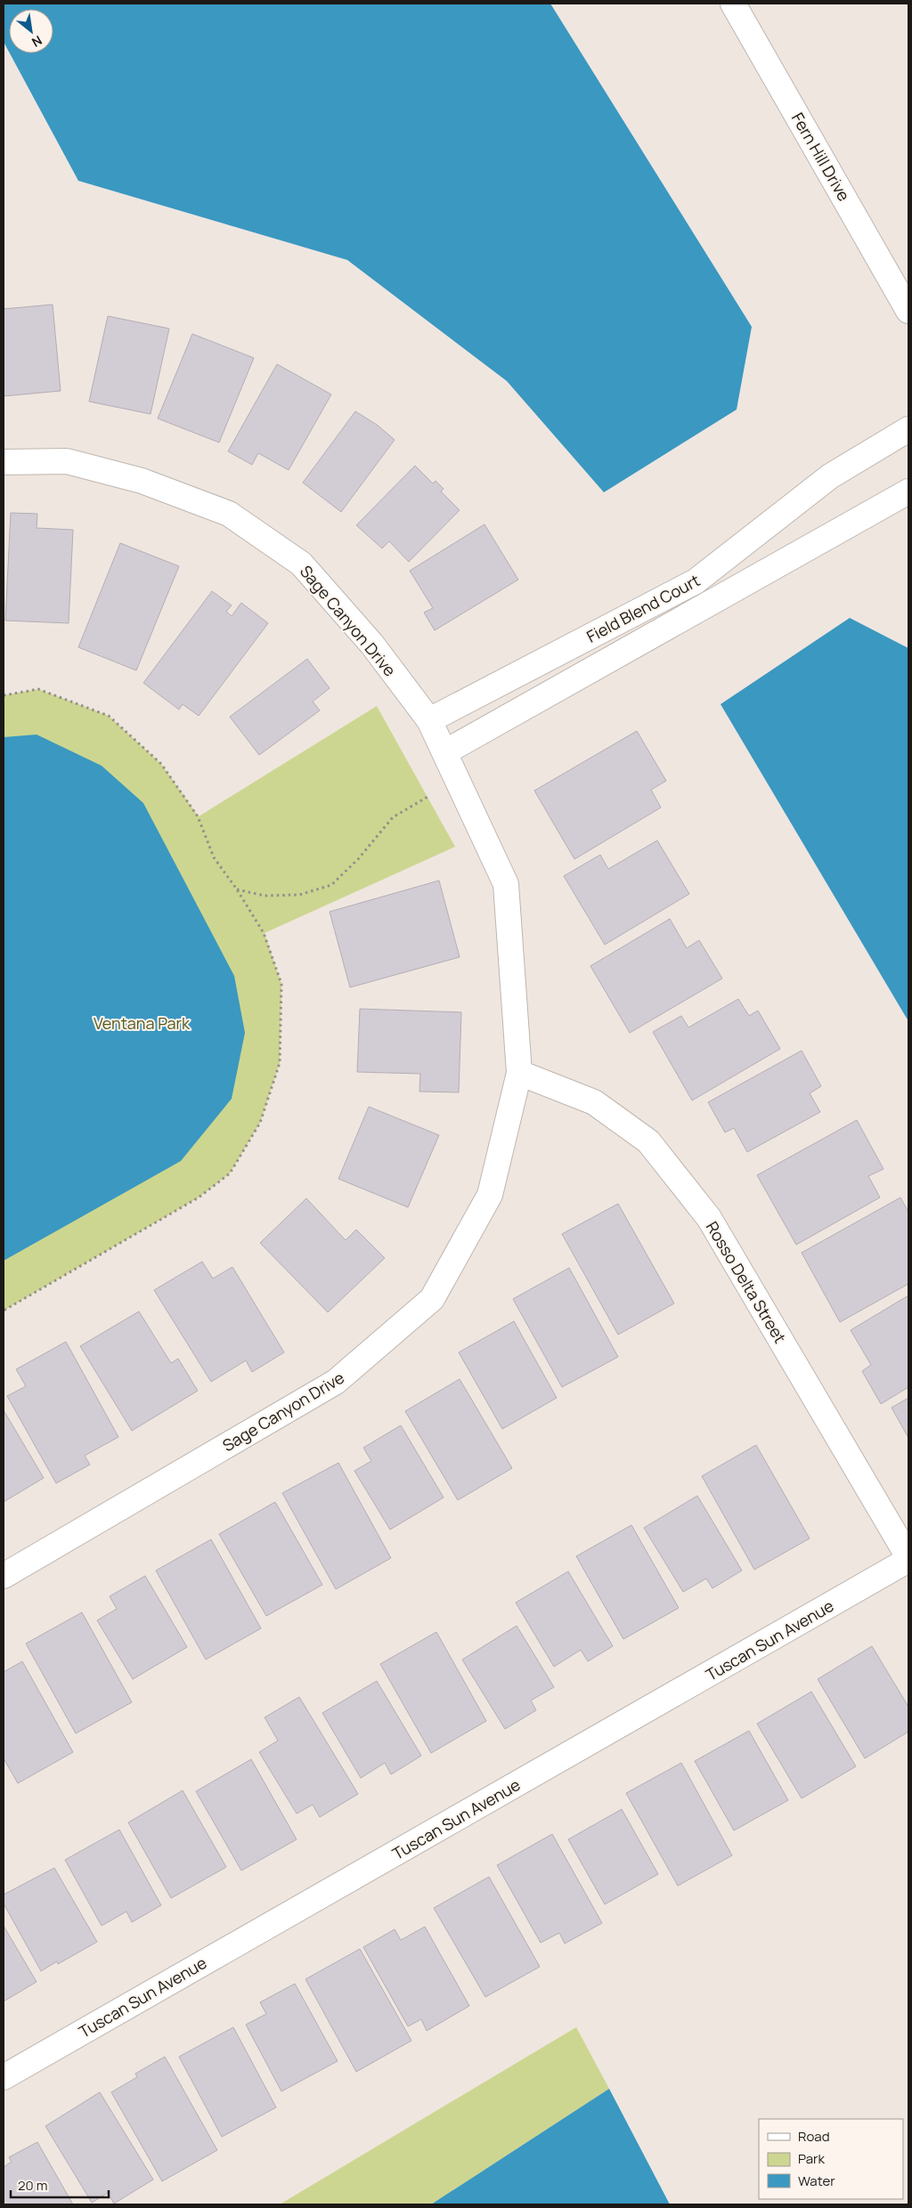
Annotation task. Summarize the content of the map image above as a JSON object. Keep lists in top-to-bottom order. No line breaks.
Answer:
{"streets":{"street":["Fern Hill Drive","Field Blend Court","Sage Canyon Drive","Rosso Delta Street","Tuscan Sun Avenue"]},"crossings":[["Field Blend Court","Sage Canyon Drive"],["Sage Canyon Drive","Rosso Delta Street"],["Rosso Delta Street","Tuscan Sun Avenue"]],"parks":["Ventana Park"],"legend":["Road","Park","Water"],"scale_bar":"20 m","north":"bottom right"}
